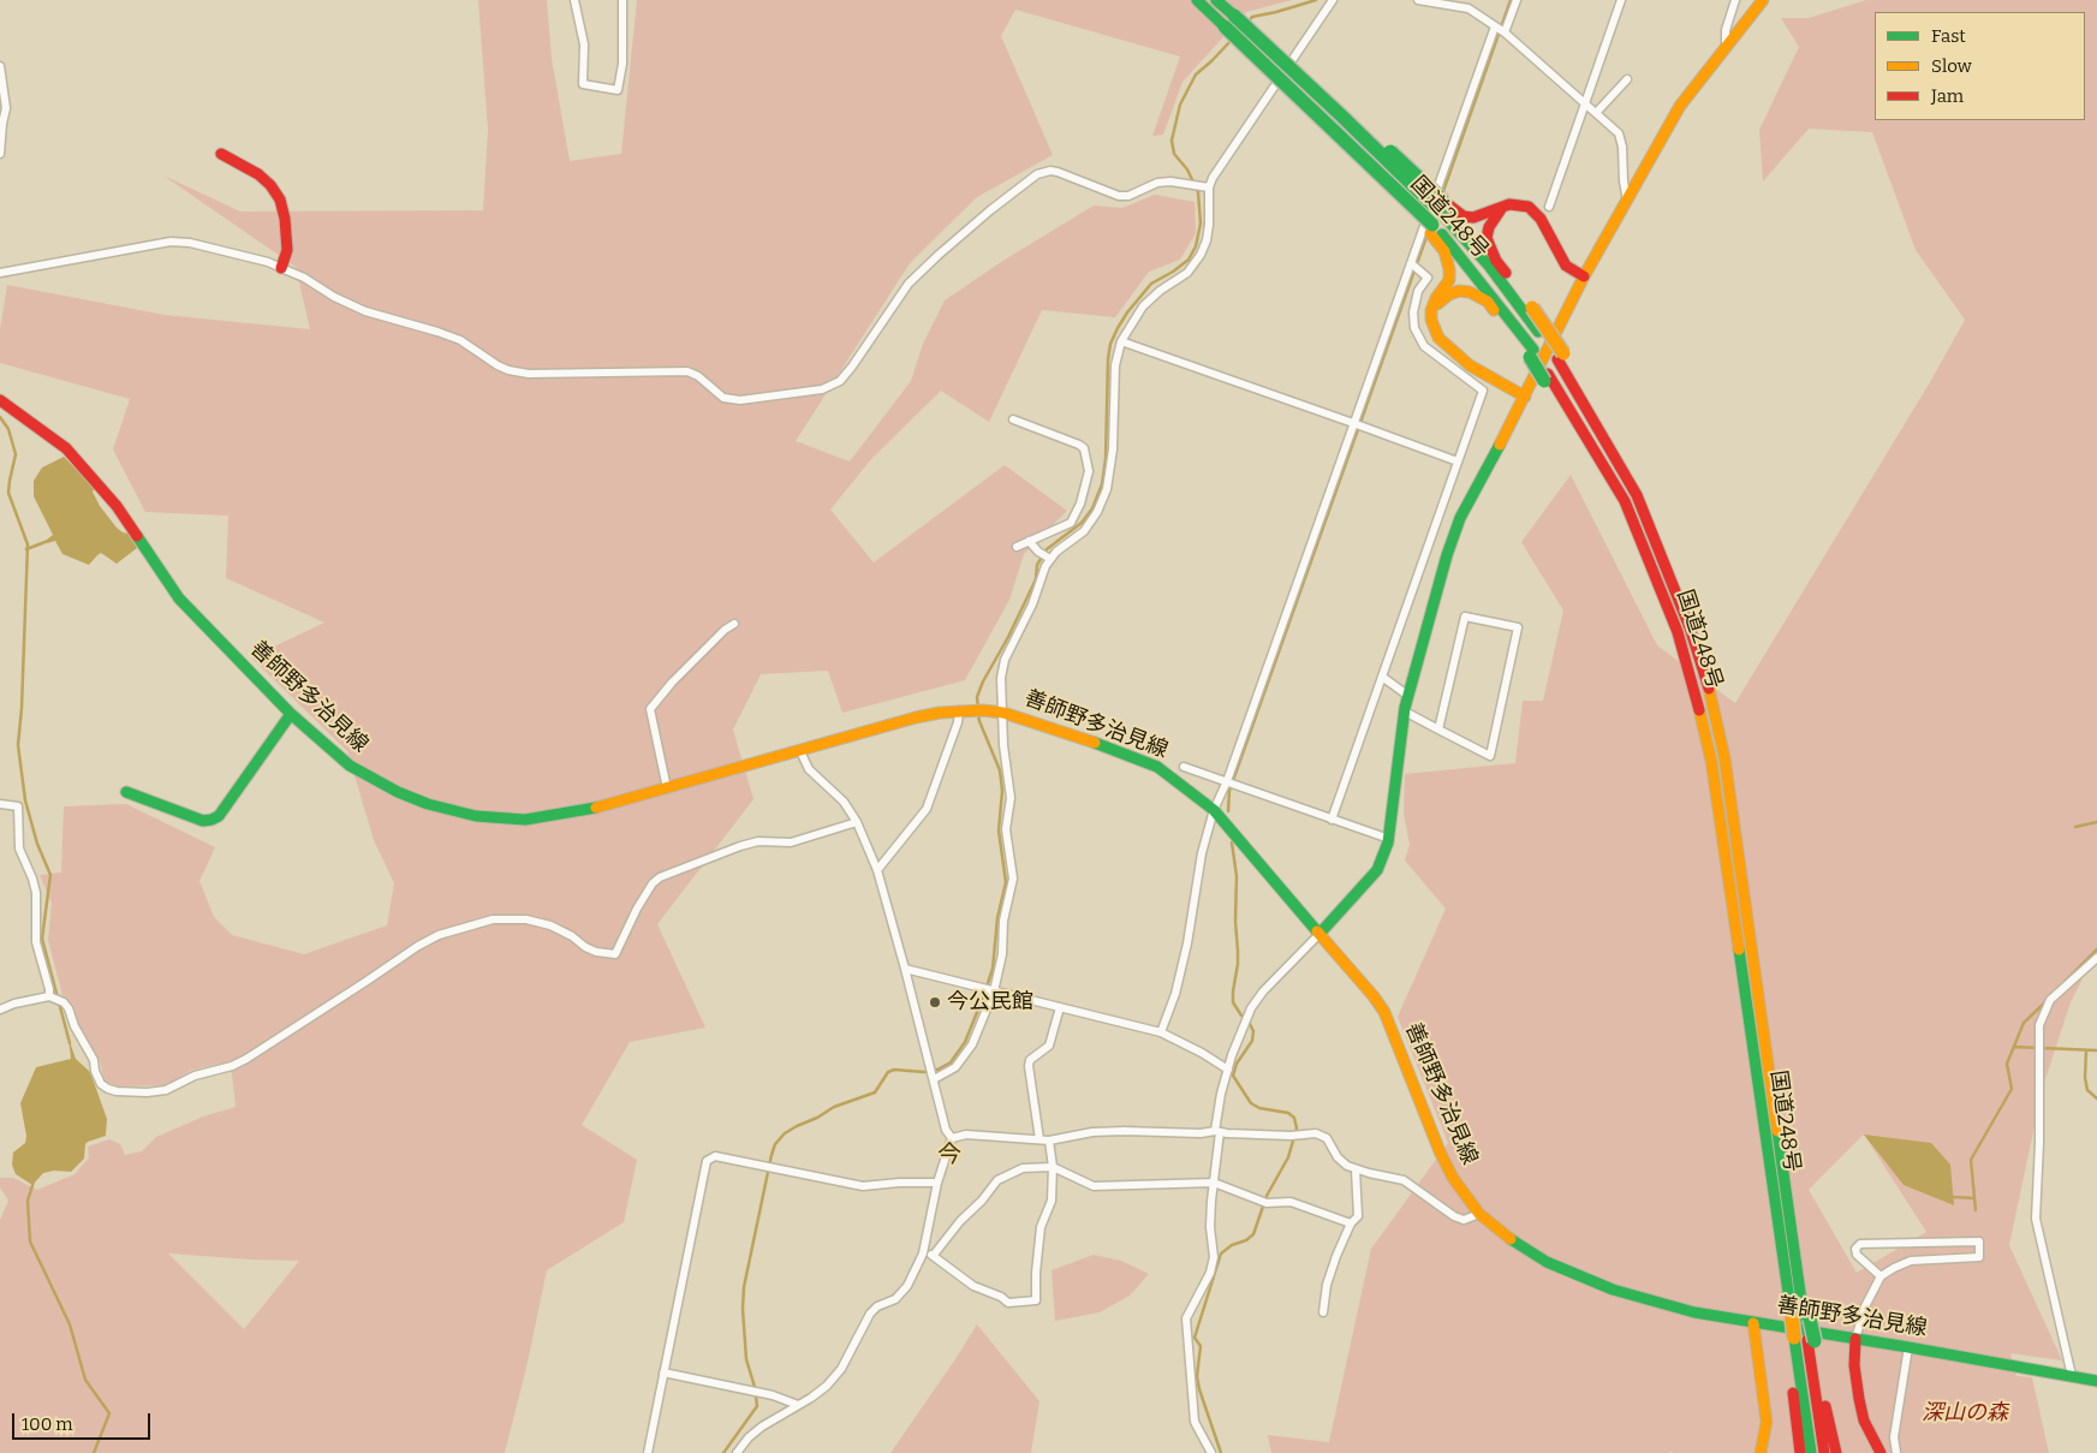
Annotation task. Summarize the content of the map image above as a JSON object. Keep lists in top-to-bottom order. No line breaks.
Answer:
{"streets":{"main road":["国道248号","善師野多治見線"]},"districts":["今"],"parks":["深山の森"],"places":["今公民館"],"legend":["Fast","Slow","Jam"],"scale_bar":"100 m"}
